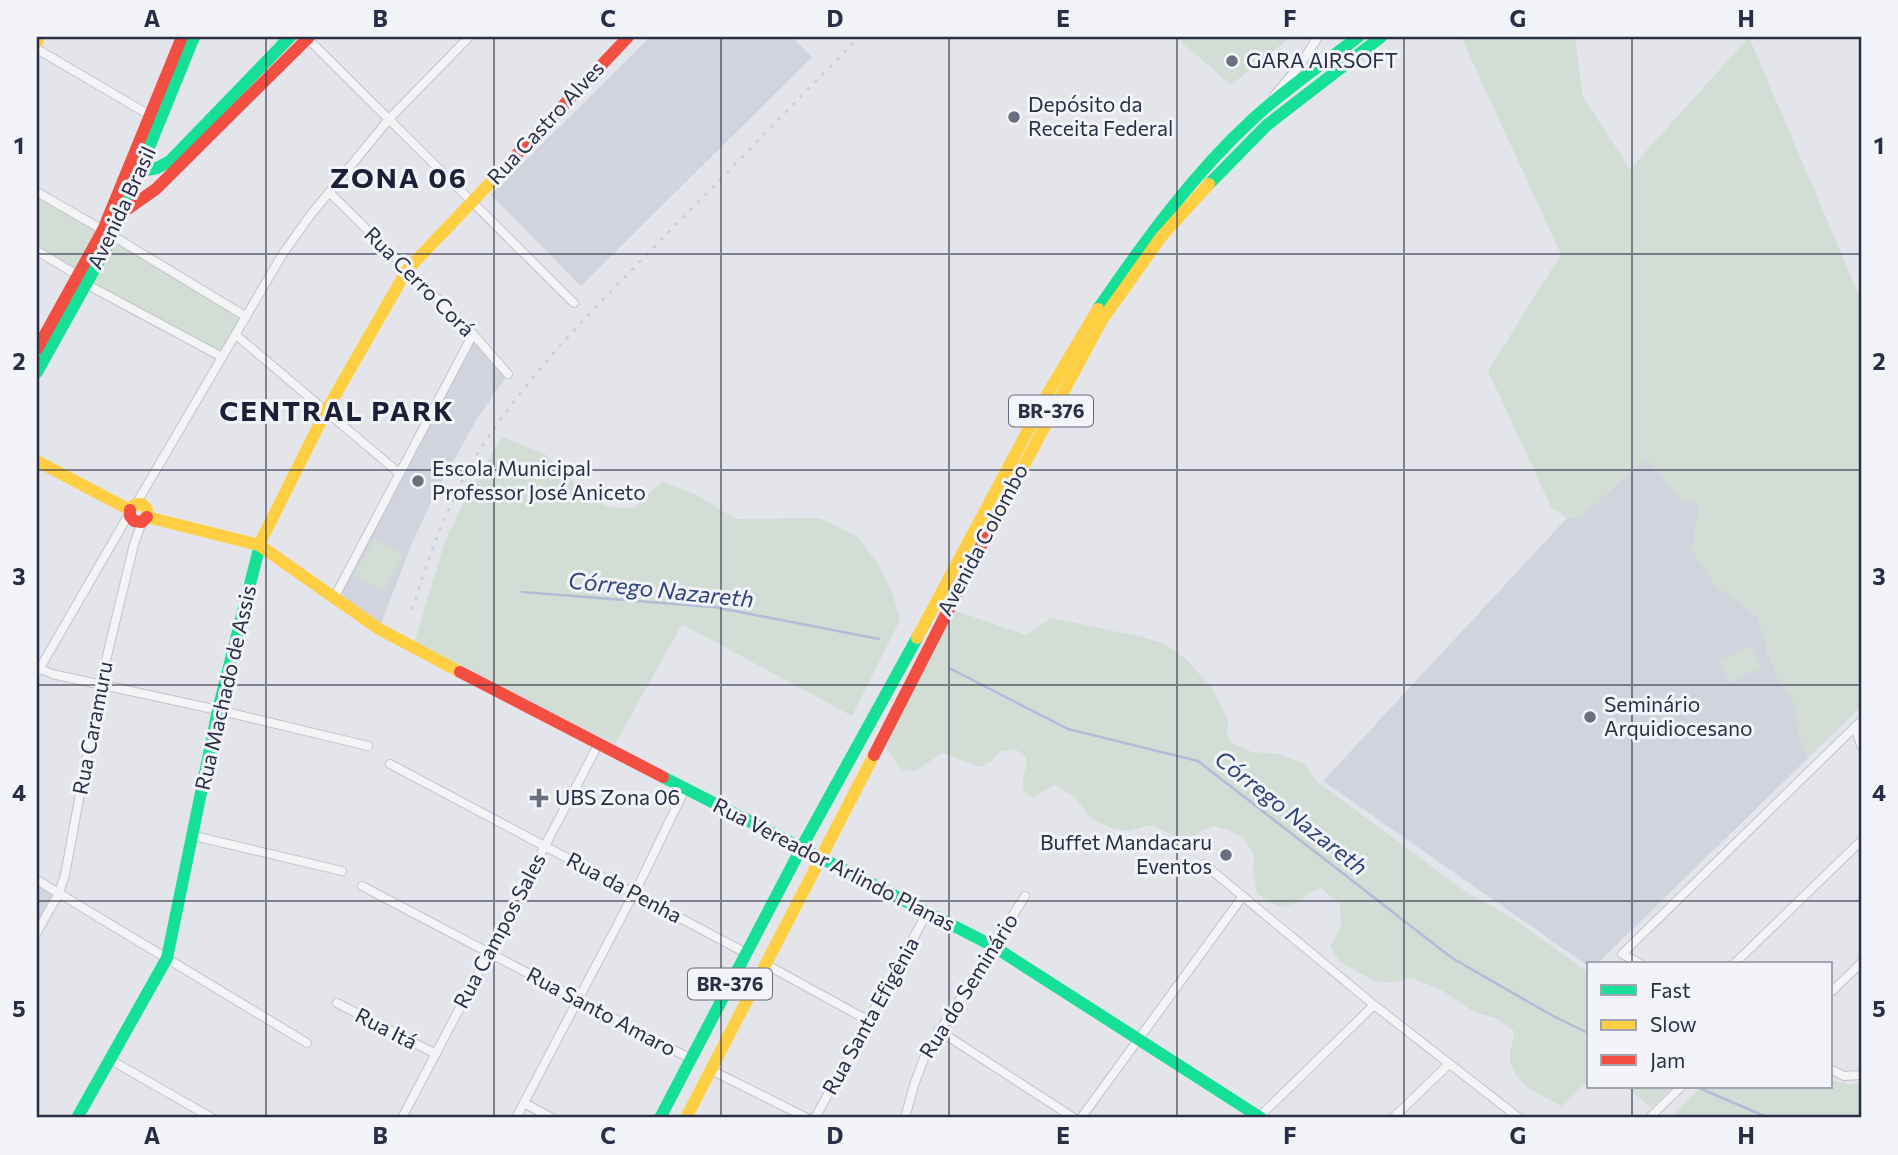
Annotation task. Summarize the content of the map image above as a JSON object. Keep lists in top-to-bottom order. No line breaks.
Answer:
{"streets":{"main road":["Rua Castro Alves","Avenida Brasil","BR-376","Avenida Colombo","Rua Machado de Assis","Rua Vereador Arlindo Planas"],"street":["Rua Cerro Corá","Rua Caramuru","Rua da Penha","Rua Campos Sales","Rua do Seminário","Rua Santo Amaro","Rua Santa Efigênia","Rua Itá"]},"crossings":[["Rua Castro Alves","Rua Cerro Corá"],["Rua Castro Alves","Rua Machado de Assis"],["Rua Cerro Corá","Rua Machado de Assis"],["Avenida Colombo","Rua Vereador Arlindo Planas"],["Avenida Colombo","Rua da Penha"],["Avenida Colombo","Rua Santo Amaro"],["Rua Machado de Assis","Rua Vereador Arlindo Planas"],["Rua Vereador Arlindo Planas","Rua Campos Sales"],["Rua Vereador Arlindo Planas","Rua do Seminário"],["Rua Vereador Arlindo Planas","Rua Santa Efigênia"],["Rua da Penha","Rua Campos Sales"],["Rua Campos Sales","Rua Santo Amaro"],["Rua Campos Sales","Rua Itá"]],"districts":["ZONA 06","CENTRAL PARK"],"water":["Córrego Nazareth"],"places":{"other":["GARA AIRSOFT","Depósito da Receita Federal","Escola Municipal Professor José Aniceto","Seminário Arquidiocesano","Buffet Mandacaru Eventos"],"health":["UBS Zona 06"]},"legend":["Fast","Slow","Jam"],"grid":{"columns":["A","B","C","D","E","F","G","H"],"rows":["1","2","3","4","5"]}}
